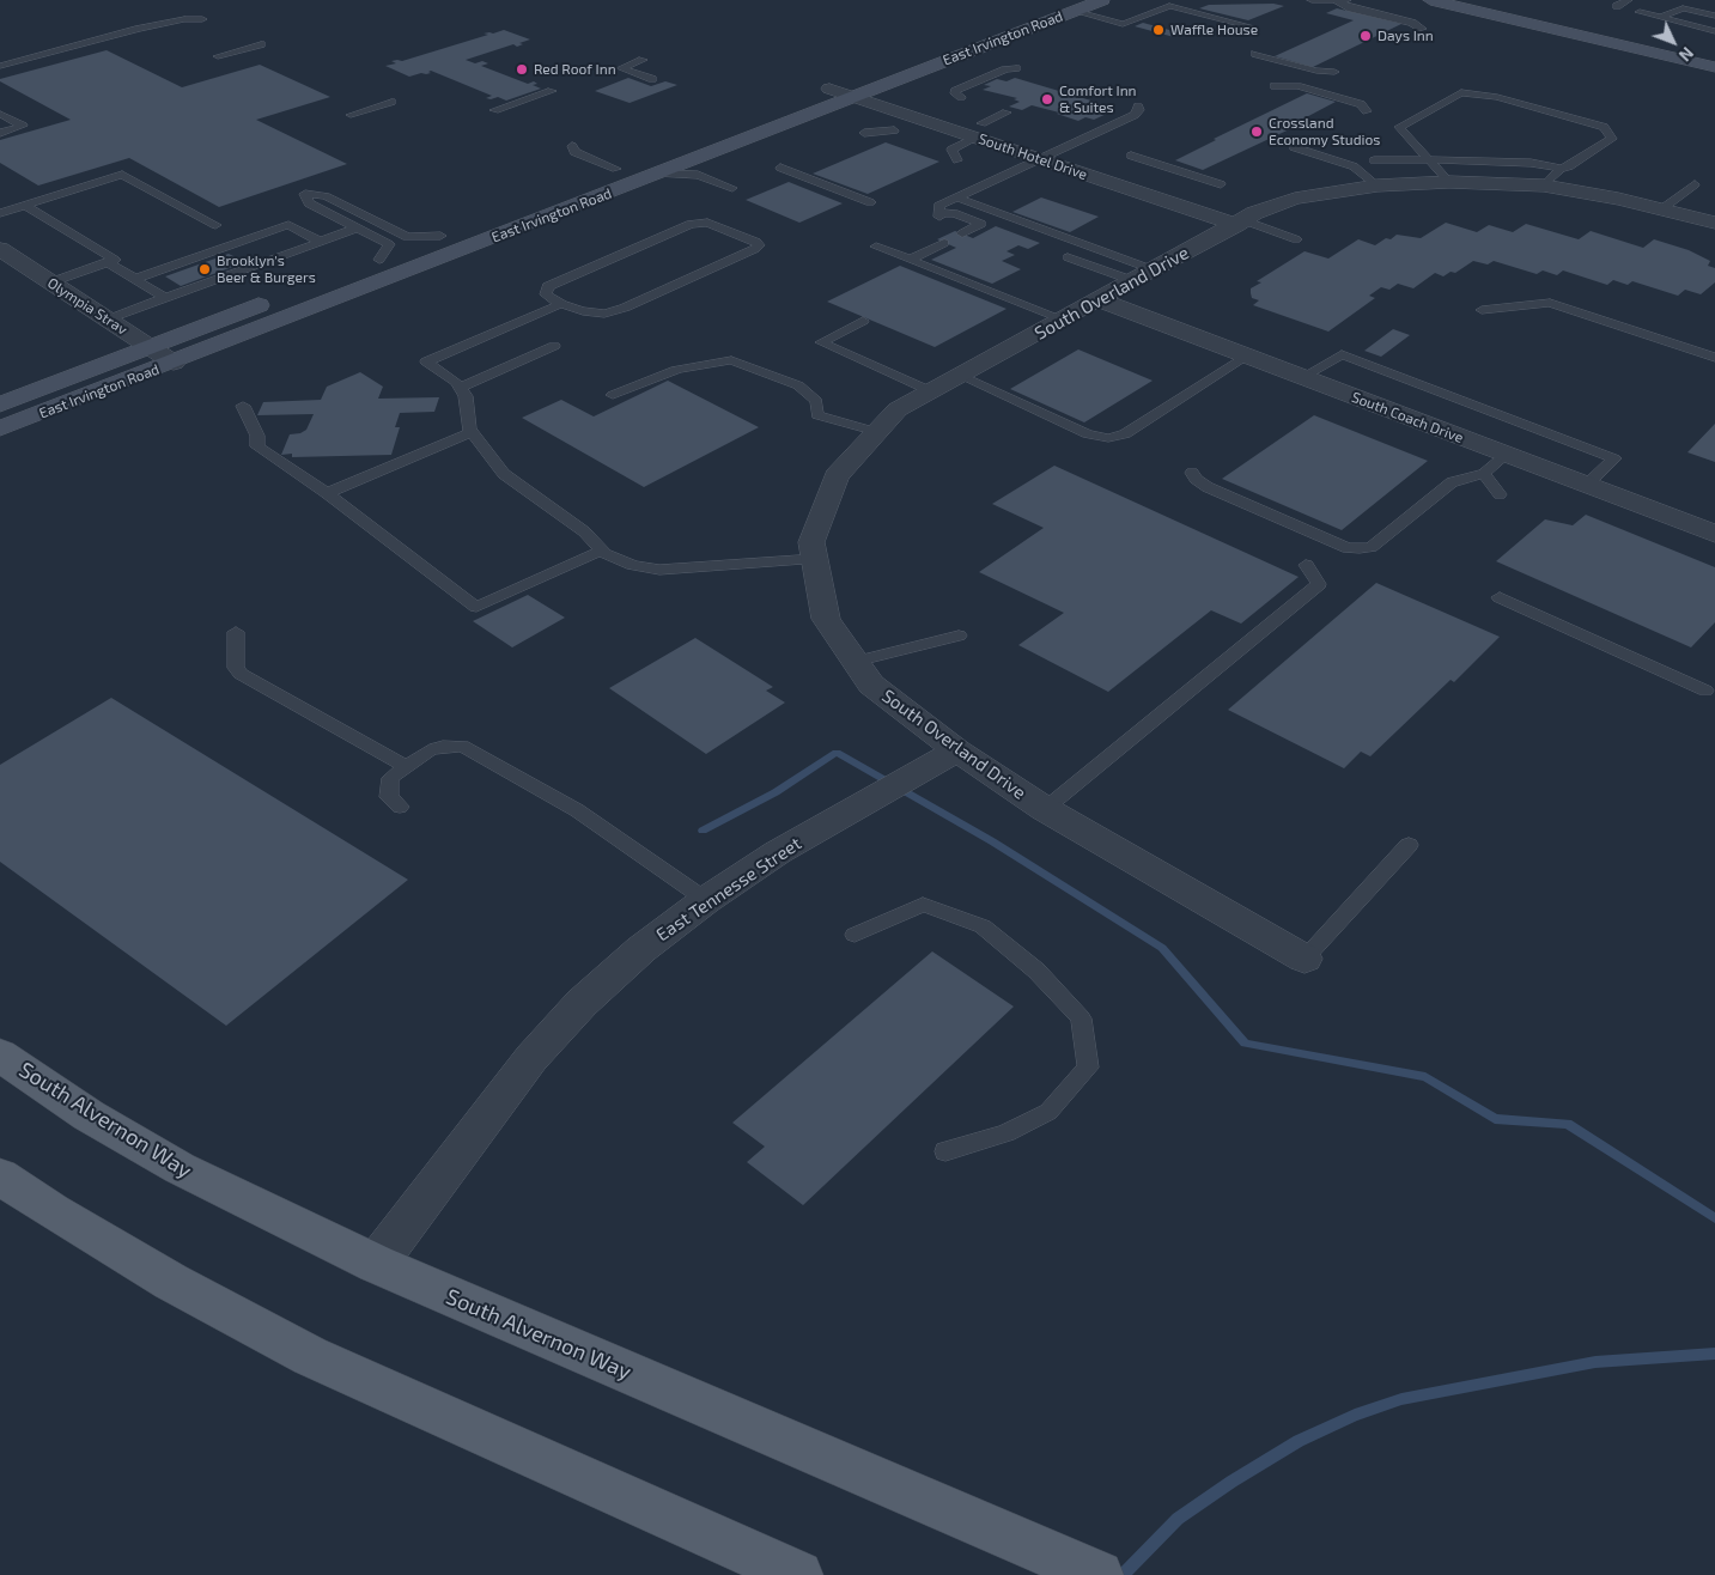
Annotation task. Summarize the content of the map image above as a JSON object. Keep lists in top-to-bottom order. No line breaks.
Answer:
{"streets":{"main road":["East Irvington Road","South Alvernon Way"],"street":["South Hotel Drive","South Overland Drive","Olympia Strav","South Coach Drive","East Tennesse Street"]},"crossings":[["East Irvington Road","South Hotel Drive"],["East Irvington Road","Olympia Strav"],["South Hotel Drive","South Overland Drive"],["South Overland Drive","South Coach Drive"],["South Overland Drive","East Tennesse Street"],["East Tennesse Street","South Alvernon Way"]],"places":["Waffle House","Days Inn","Red Roof Inn","Comfort Inn & Suites","Crossland Economy Studios","Brooklyn's Beer & Burgers"],"north":"bottom right"}
